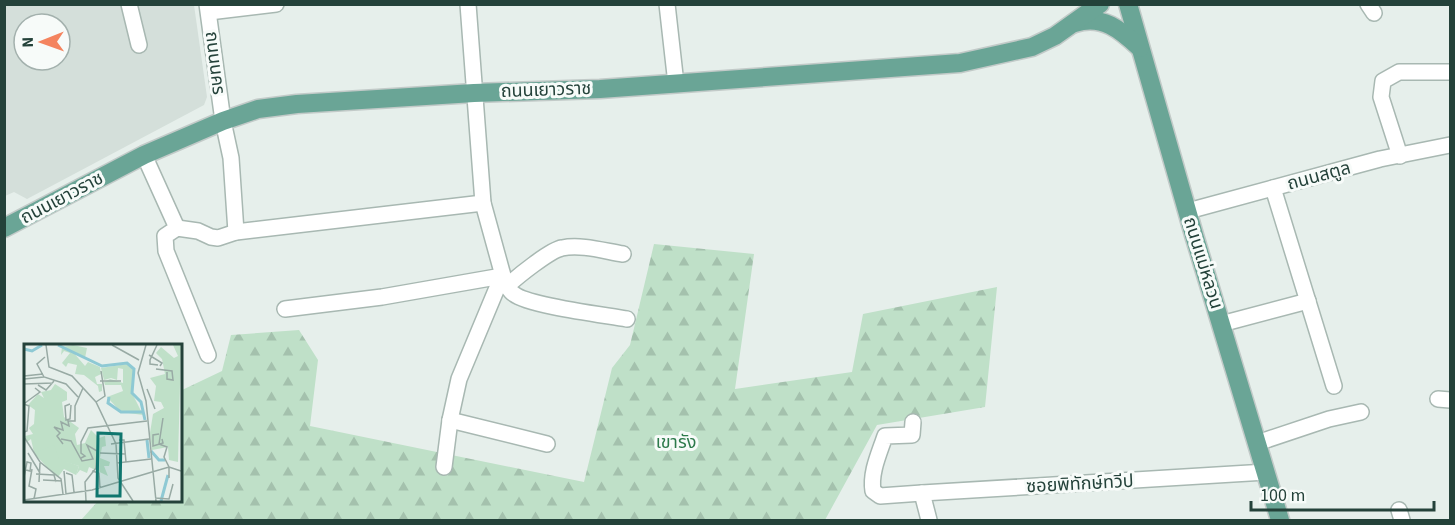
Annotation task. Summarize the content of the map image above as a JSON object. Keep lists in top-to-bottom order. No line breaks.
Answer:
{"streets":{"main road":["ถนนเยาวราช","ถนนแม่หลวน"],"street":["ถนนนคร","ถนนสตูล","ซอยพิทักษ์ทวีป"]},"crossings":[["ถนนนคร","ถนนเยาวราช"],["ถนนสตูล","ถนนแม่หลวน"],["ถนนแม่หลวน","ซอยพิทักษ์ทวีป"]],"parks":["เขารัง"],"scale_bar":"100 m","north":"left"}
